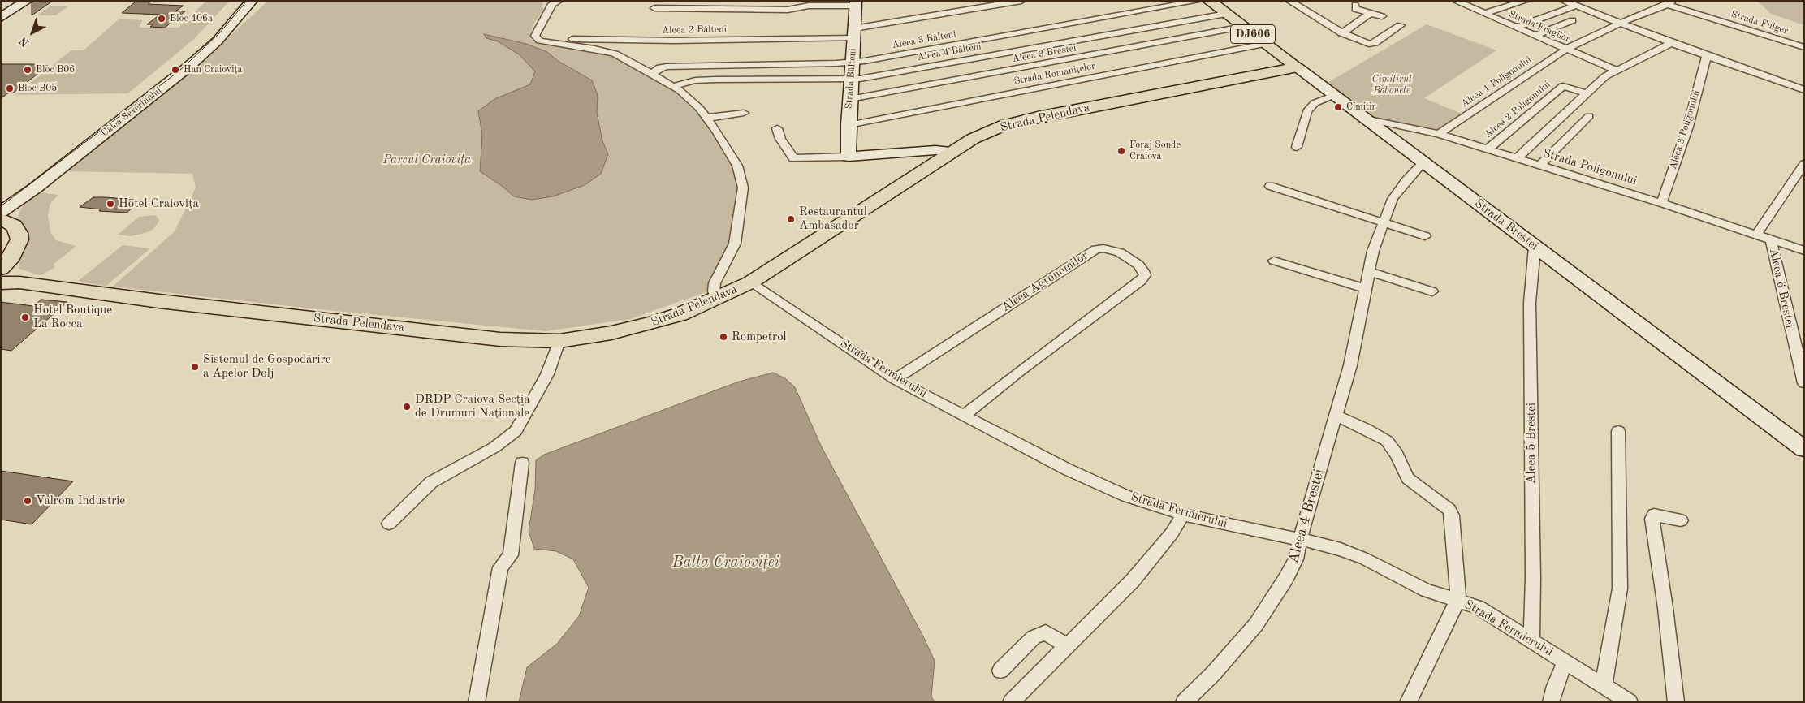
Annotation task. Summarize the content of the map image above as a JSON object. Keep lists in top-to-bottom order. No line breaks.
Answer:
{"streets":{"main road":["DJ606","Strada Bâlteni","Calea Severinului","Strada Pelendava","Strada Brestei"],"street":["Strada Fulger","Strada Fragilor","Aleea 2 Bâlteni","Aleea 3 Bâlteni","Aleea 4 Bâlteni","Aleea 3 Brestei","Strada Romanițelor","Aleea 1 Poligonului","Aleea 2 Poligonului","Aleea 3 Poligonului","Strada Poligonului","Aleea Agronomilor","Aleea 6 Brestei","Strada Fermierului","Aleea 5 Brestei","Aleea 4 Brestei"]},"crossings":[["Strada Fulger","Aleea 1 Poligonului"],["Strada Fragilor","Aleea 1 Poligonului"],["Aleea 2 Bâlteni","Strada Bâlteni"],["Aleea 3 Bâlteni","Strada Bâlteni"],["Aleea 4 Bâlteni","Strada Bâlteni"],["Aleea 4 Bâlteni","Strada Brestei"],["Aleea 3 Brestei","Strada Bâlteni"],["Aleea 3 Brestei","Strada Brestei"],["Strada Romanițelor","Strada Bâlteni"],["Strada Romanițelor","Strada Brestei"],["Aleea 1 Poligonului","Strada Poligonului"],["Aleea 2 Poligonului","Strada Poligonului"],["Strada Pelendava","Strada Brestei"],["Strada Pelendava","Strada Fermierului"],["Aleea 3 Poligonului","Strada Poligonului"],["Strada Poligonului","Strada Brestei"],["Strada Poligonului","Aleea 6 Brestei"],["Strada Brestei","Aleea 5 Brestei"],["Strada Brestei","Aleea 4 Brestei"],["Aleea Agronomilor","Strada Fermierului"],["Strada Fermierului","Aleea 5 Brestei"],["Strada Fermierului","Aleea 4 Brestei"]],"water":["Balta Craioviței"],"parks":["Cimitirul Bobonete","Parcul Craiovița"],"places":["Bloc 406a","Bloc B06","Han Craiovița","Bloc B05","Cimitir","Foraj Sonde Craiova","Hotel Craiovița","Restaurantul Ambasador","Hotel Boutique La Rocca","Rompetrol","Sistemul de Gospodărire a Apelor Dolj","DRDP Craiova Secția de Drumuri Naționale","Valrom Industrie"],"north":"bottom left"}
